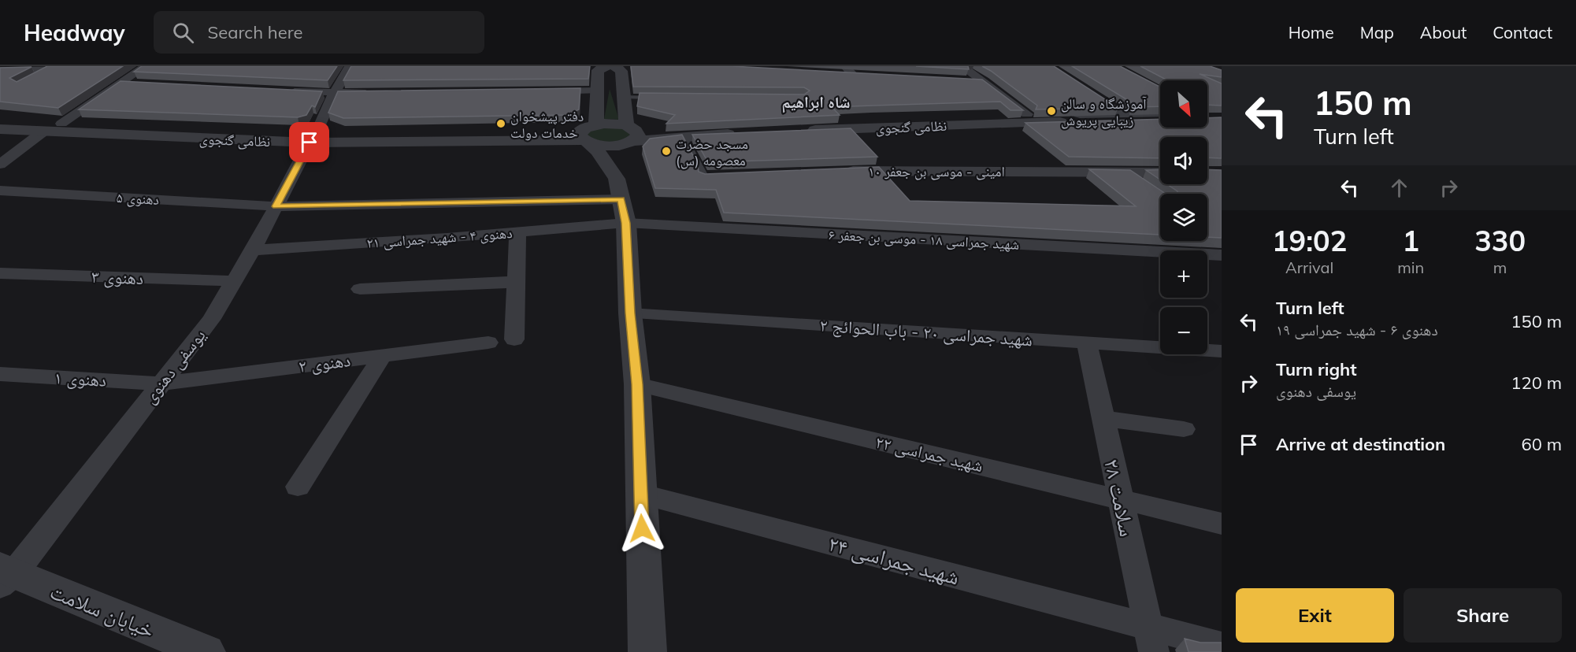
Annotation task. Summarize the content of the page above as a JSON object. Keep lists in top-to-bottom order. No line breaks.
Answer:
{"streets":{"street":["نظامی گنجوی","امینی - موسی بن جعفر ۱۰","دهنوی ۵","دهنوی ۴ - شهید جمراسی ۲۱","شهید جمراسی ۱۸ - موسی بن جعفر ۶","دهنوی ۳","شهید جمراسی ۲۰ - باب الحوائج ۲","دهنوی ۲","یوسفی دهنوی","دهنوی ۱","شهید جمراسی ۲۲","سلامت ۲۸","شهید جمراسی ۲۴","خیابان سلامت"]},"crossings":[["نظامی گنجوی","یوسفی دهنوی"],["دهنوی ۵","دهنوی ۴ - شهید جمراسی ۲۱"],["دهنوی ۵","شهید جمراسی ۱۸ - موسی بن جعفر ۶"],["دهنوی ۵","یوسفی دهنوی"],["دهنوی ۴ - شهید جمراسی ۲۱","شهید جمراسی ۱۸ - موسی بن جعفر ۶"],["دهنوی ۴ - شهید جمراسی ۲۱","یوسفی دهنوی"],["دهنوی ۳","یوسفی دهنوی"],["شهید جمراسی ۲۰ - باب الحوائج ۲","سلامت ۲۸"],["دهنوی ۲","یوسفی دهنوی"],["دهنوی ۲","دهنوی ۱"],["یوسفی دهنوی","دهنوی ۱"],["یوسفی دهنوی","خیابان سلامت"],["شهید جمراسی ۲۲","سلامت ۲۸"],["سلامت ۲۸","شهید جمراسی ۲۴"]],"districts":["شاه ابراهیم"],"places":["آموزشگاه و سالن زیبایی پریوش","دفتر پیشخوان خدمات دولت","مسجد حضرت معصومه (س)"],"north":"bottom right","page":{"header":"Headway","search":"Search here","nav":["Home","Map","About","Contact"],"turn":["150 m","Turn left"],"map_buttons":["+","−"],"eta":["19:02","Arrival","1","min","330","m"],"list":[{"name":"Turn left","note":"دهنوی ۶ - شهید جمراسی ۱۹","value":"150 m"},{"name":"Turn right","note":"یوسفی دهنوی","value":"120 m"},{"name":"Arrive at destination","value":"60 m"}],"buttons":["Exit","Share"]}}
